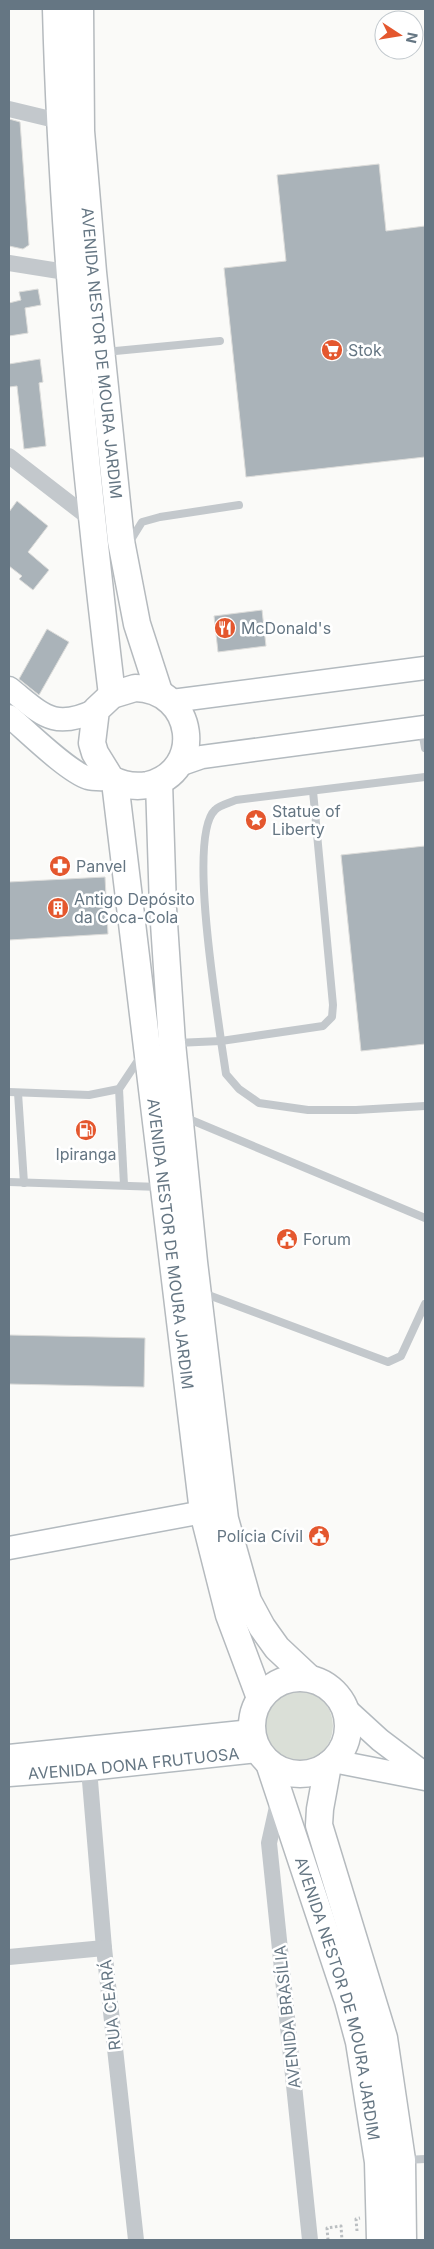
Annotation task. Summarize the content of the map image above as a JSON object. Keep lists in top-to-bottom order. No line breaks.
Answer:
{"streets":{"main road":["AVENIDA NESTOR DE MOURA JARDIM"],"street":["AVENIDA DONA FRUTUOSA","RUA CEARÁ","AVENIDA BRASÍLIA"]},"crossings":[["AVENIDA NESTOR DE MOURA JARDIM","AVENIDA DONA FRUTUOSA"],["AVENIDA NESTOR DE MOURA JARDIM","AVENIDA BRASÍLIA"],["AVENIDA DONA FRUTUOSA","RUA CEARÁ"]],"places":{"supermarket":["Stok"],"restaurant":["McDonald's"],"place":["Statue of Liberty"],"pharmacy":["Panvel"],"building":["Antigo Depósito da Coca-Cola"],"fuel station":["Ipiranga"],"public building":["Forum","Polícia Cívil"]},"north":"right"}
